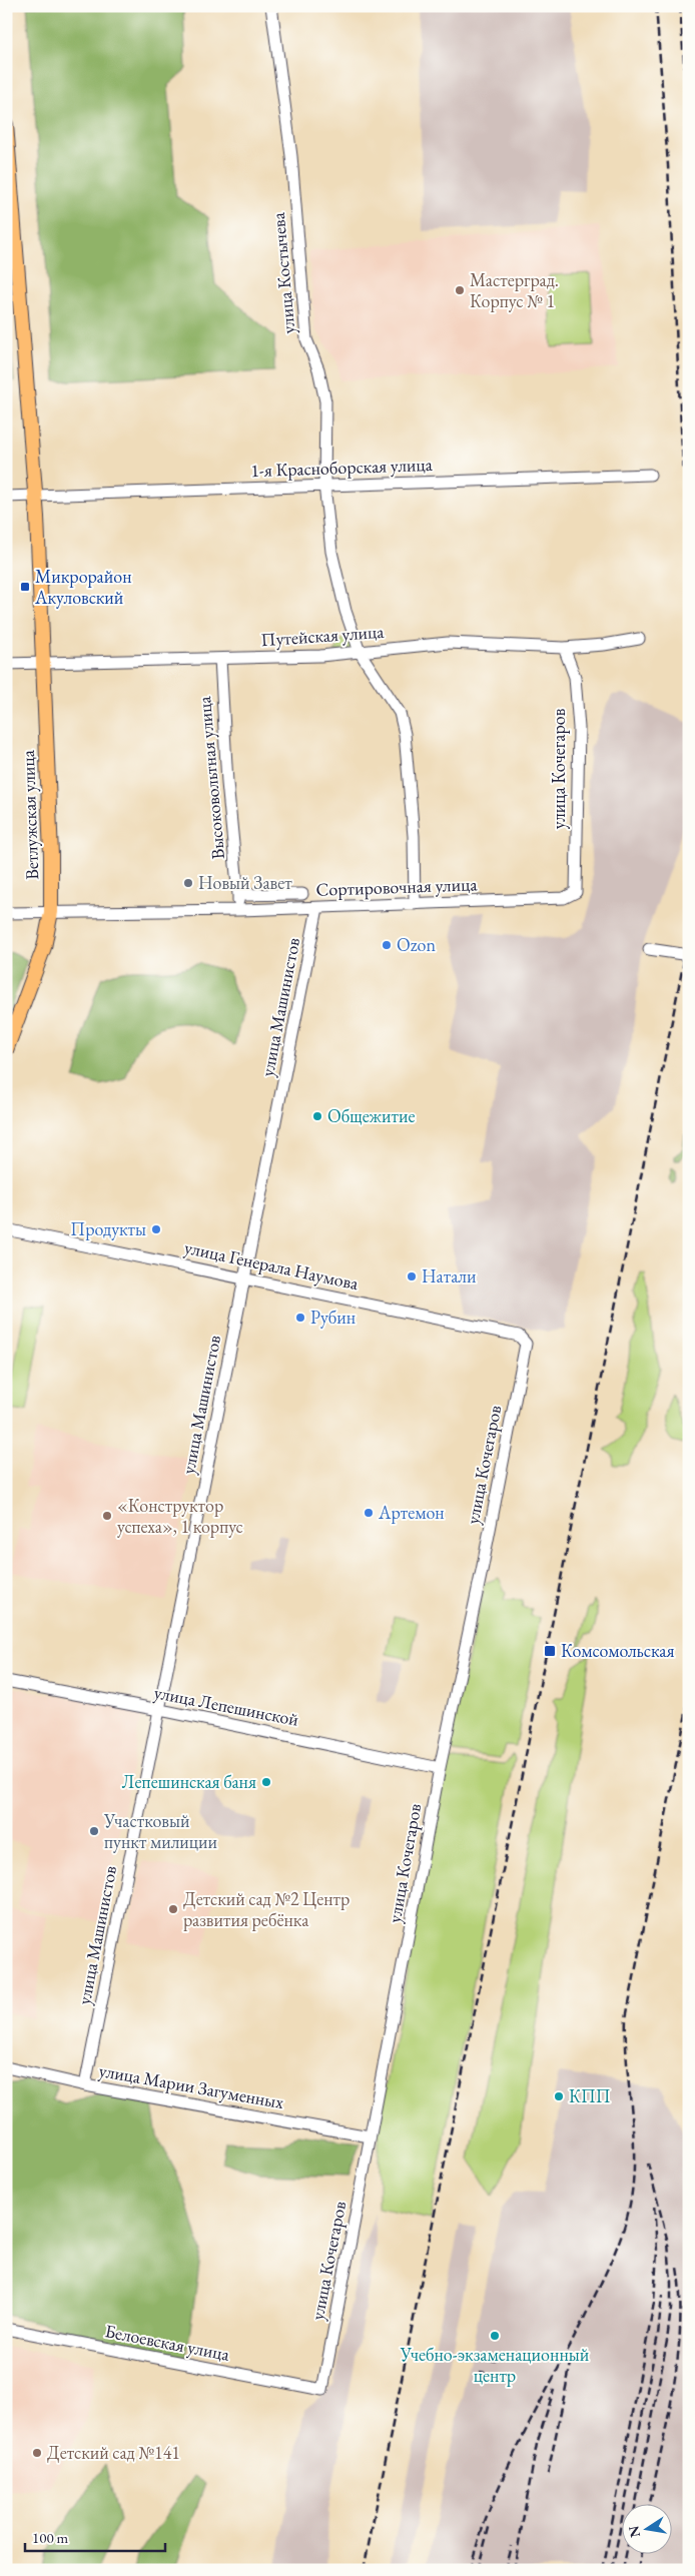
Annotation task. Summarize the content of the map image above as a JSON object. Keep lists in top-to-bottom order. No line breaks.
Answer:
{"streets":{"main road":["Ветлужская улица"],"street":["улица Костычева","1-я Красноборская улица","Путейская улица","улица Кочегаров","Высоковольтная улица","Сортировочная улица","улица Машинистов","улица Генерала Наумова","улица Лепешинской","улица Марии Загуменных","Белоевская улица"]},"crossings":[["улица Костычева","1-я Красноборская улица"],["улица Костычева","Путейская улица"],["1-я Красноборская улица","Ветлужская улица"],["Путейская улица","улица Кочегаров"],["Путейская улица","Высоковольтная улица"],["Путейская улица","Ветлужская улица"],["улица Кочегаров","Сортировочная улица"],["улица Кочегаров","улица Генерала Наумова"],["улица Кочегаров","улица Лепешинской"],["улица Кочегаров","улица Марии Загуменных"],["улица Кочегаров","Белоевская улица"],["Высоковольтная улица","Сортировочная улица"],["Ветлужская улица","Сортировочная улица"],["Сортировочная улица","улица Машинистов"],["улица Машинистов","улица Генерала Наумова"],["улица Машинистов","улица Лепешинской"],["улица Машинистов","улица Марии Загуменных"]],"places":{"other":["Мастерград. Корпус № 1","Новый Завет","Ozon","Общежитие","Продукты","Натали","Рубин","Артемон","«Конструктор успеха», 1 корпус","Лепешинская баня","Участковый пункт милиции","Детский сад №2 Центр развития ребёнка","КПП","Учебно-экзаменационный центр","Детский сад №141"],"transit":["Микрорайон Акуловский","Комсомольская"]},"scale_bar":"100 m","north":"left"}
